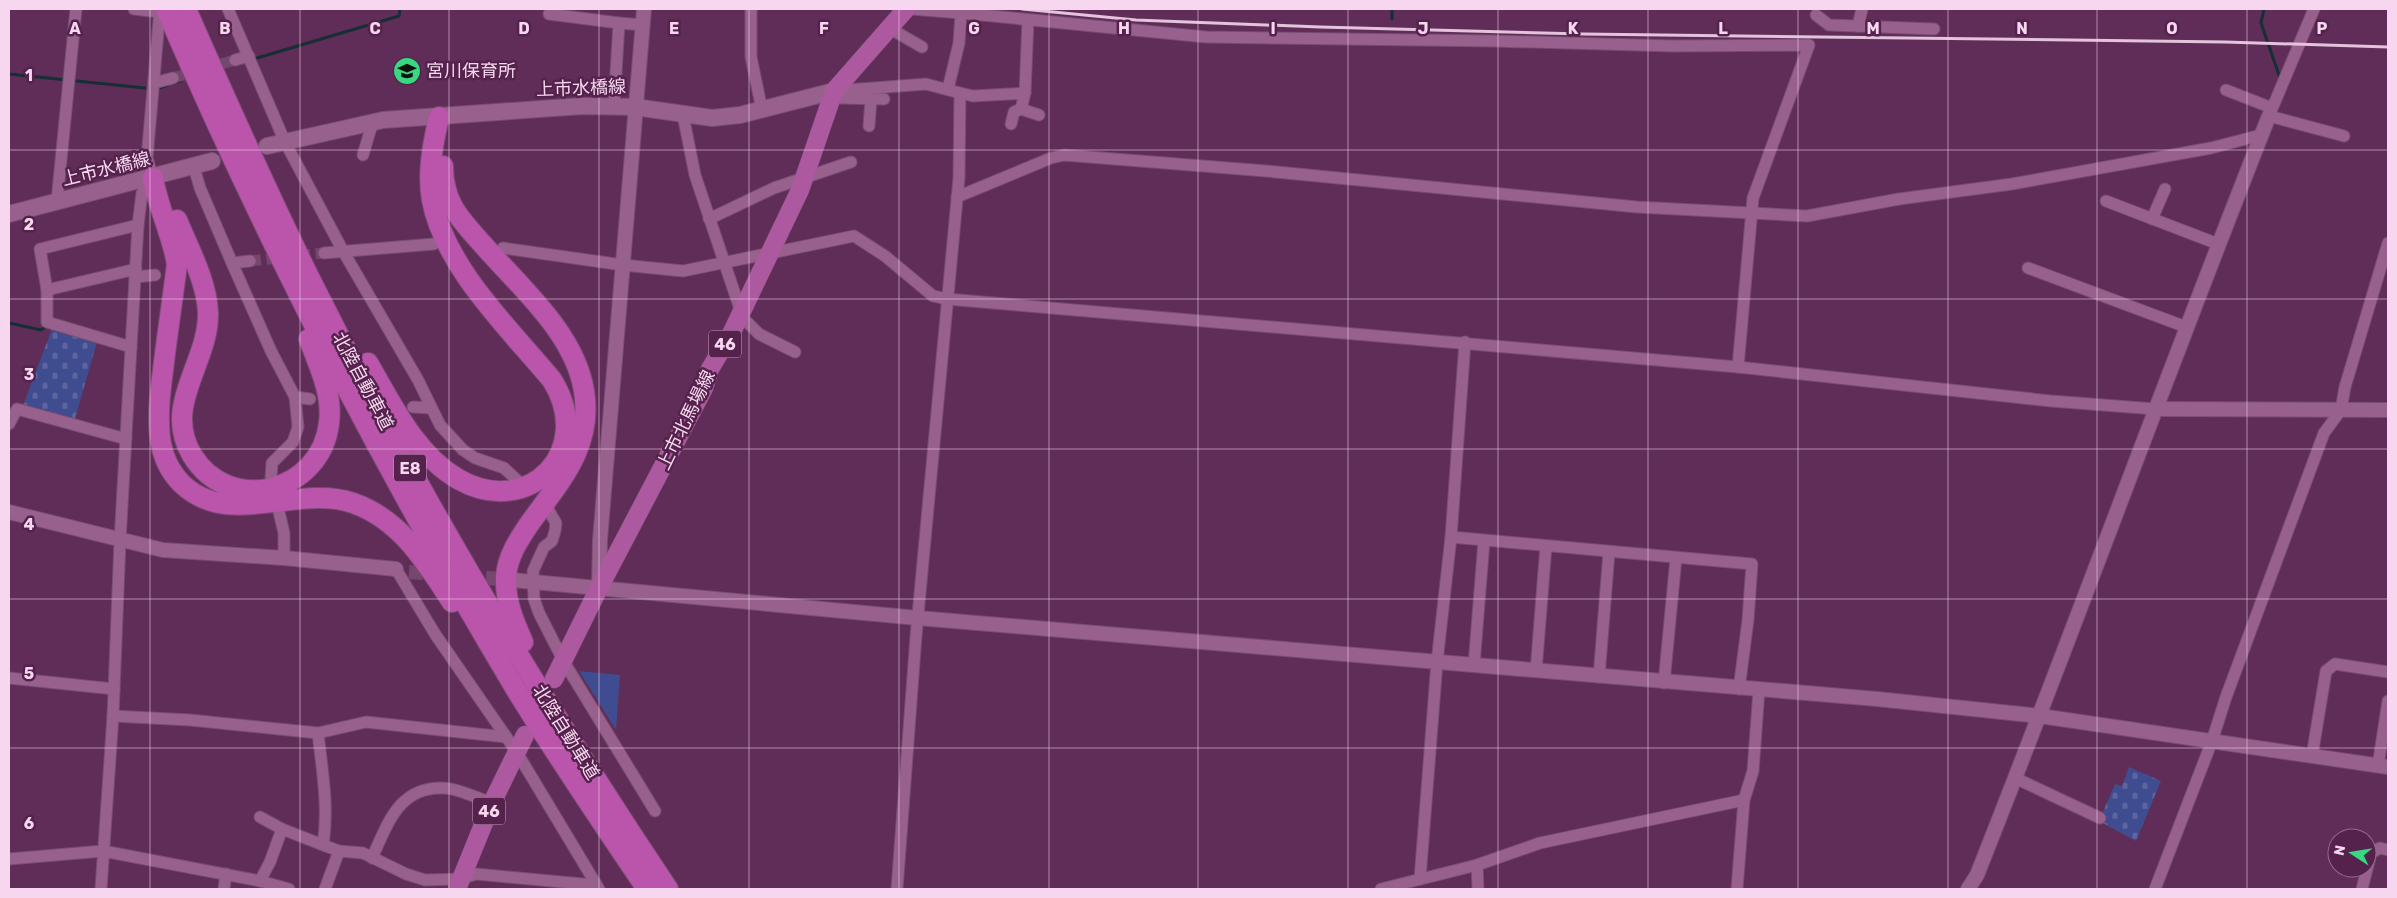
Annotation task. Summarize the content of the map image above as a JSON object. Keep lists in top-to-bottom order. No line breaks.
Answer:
{"streets":{"highway":["北陸自動車道","E8"],"main road":["上市水橋線","46","上市北馬場線"]},"crossings":[["上市水橋線","上市北馬場線"]],"places":{"school or university":["宮川保育所"]},"north":"left","grid":{"columns":["A","B","C","D","E","F","G","H","I","J","K","L","M","N","O","P"],"rows":["1","2","3","4","5","6"]}}
